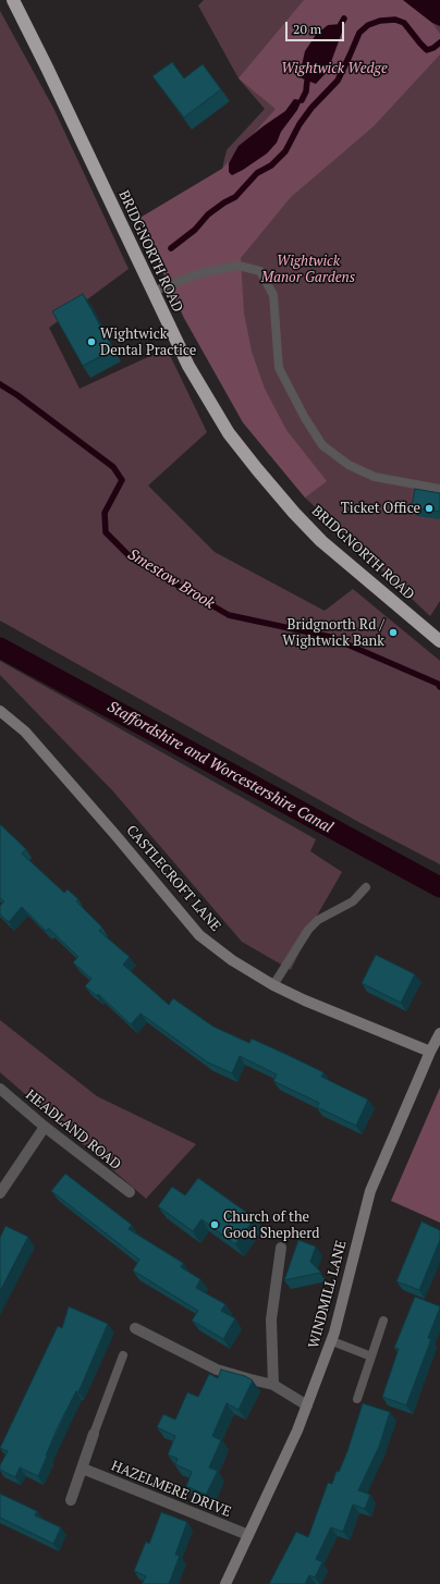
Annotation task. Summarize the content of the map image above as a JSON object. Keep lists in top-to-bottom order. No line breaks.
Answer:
{"streets":{"highway":["BRIDGNORTH ROAD"],"street":["CASTLECROFT LANE","HEADLAND ROAD","WINDMILL LANE","HAZELMERE DRIVE"]},"crossings":[["CASTLECROFT LANE","WINDMILL LANE"],["WINDMILL LANE","HAZELMERE DRIVE"]],"water":["Smestow Brook","Staffordshire and Worcestershire Canal"],"parks":["Wightwick Wedge","Wightwick Manor Gardens"],"places":["Wightwick Dental Practice","Ticket Office","Bridgnorth Rd / Wightwick Bank","Church of the Good Shepherd"],"scale_bar":"20 m"}
